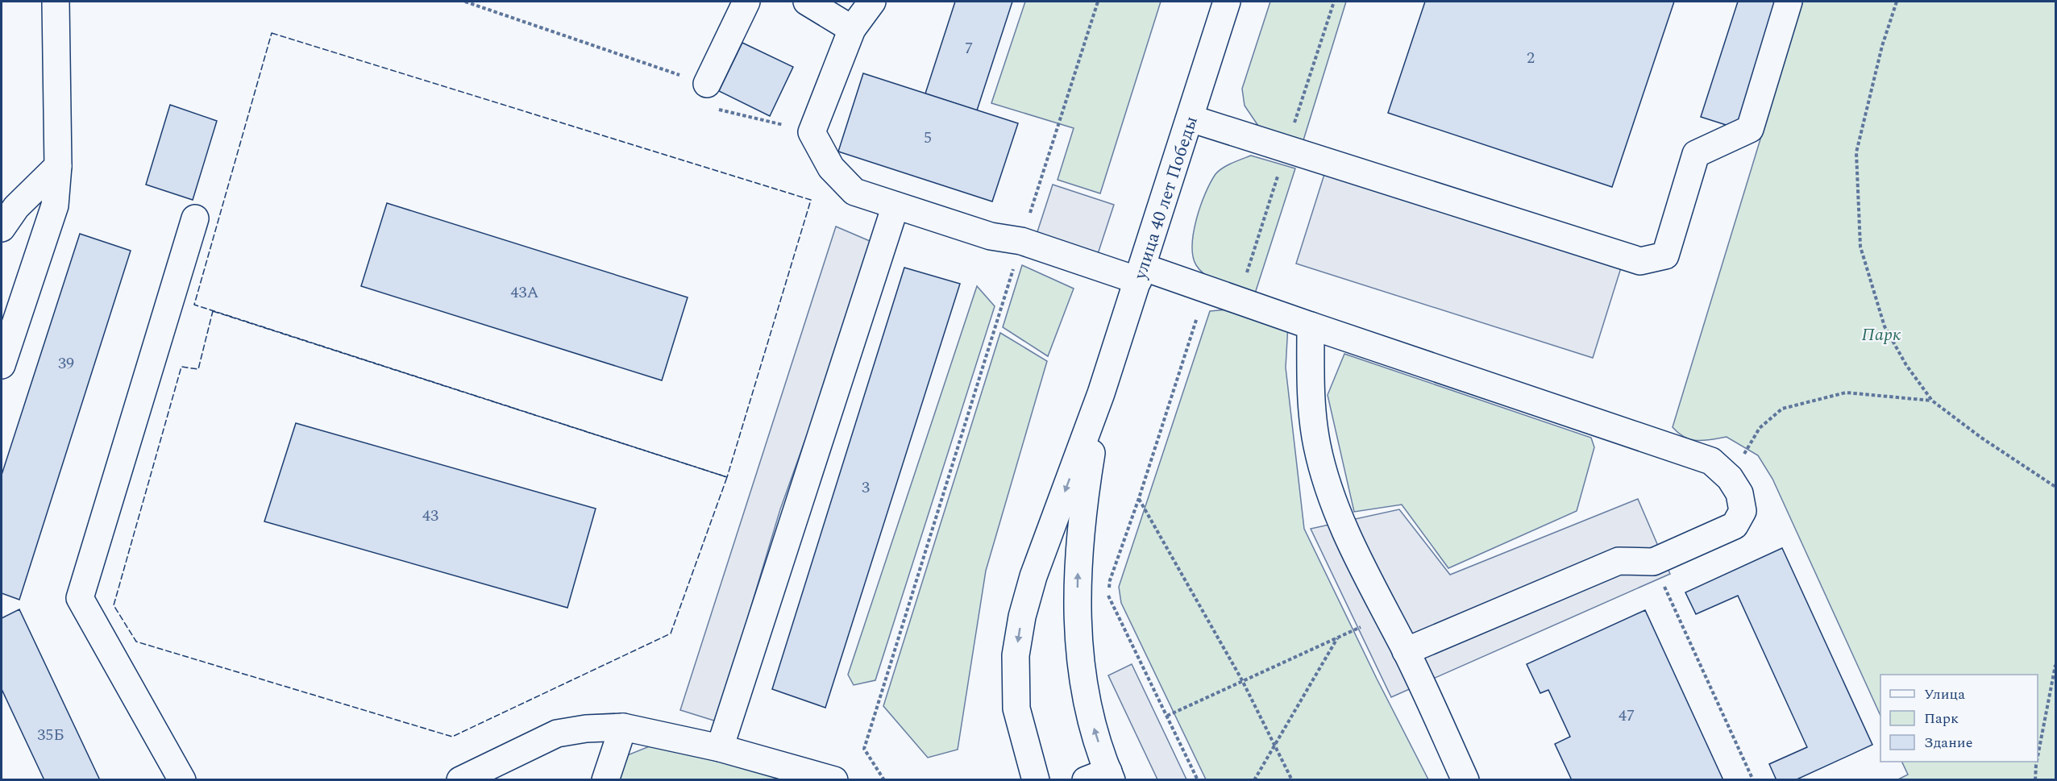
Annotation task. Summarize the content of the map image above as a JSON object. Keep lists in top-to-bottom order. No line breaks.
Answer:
{"streets":{"main road":["улица 40 лет Победы"]},"parks":["Парк"],"house_numbers":["7","2","5","43А","39","3","43","47","35Б"],"legend":["Улица","Парк","Здание"]}
